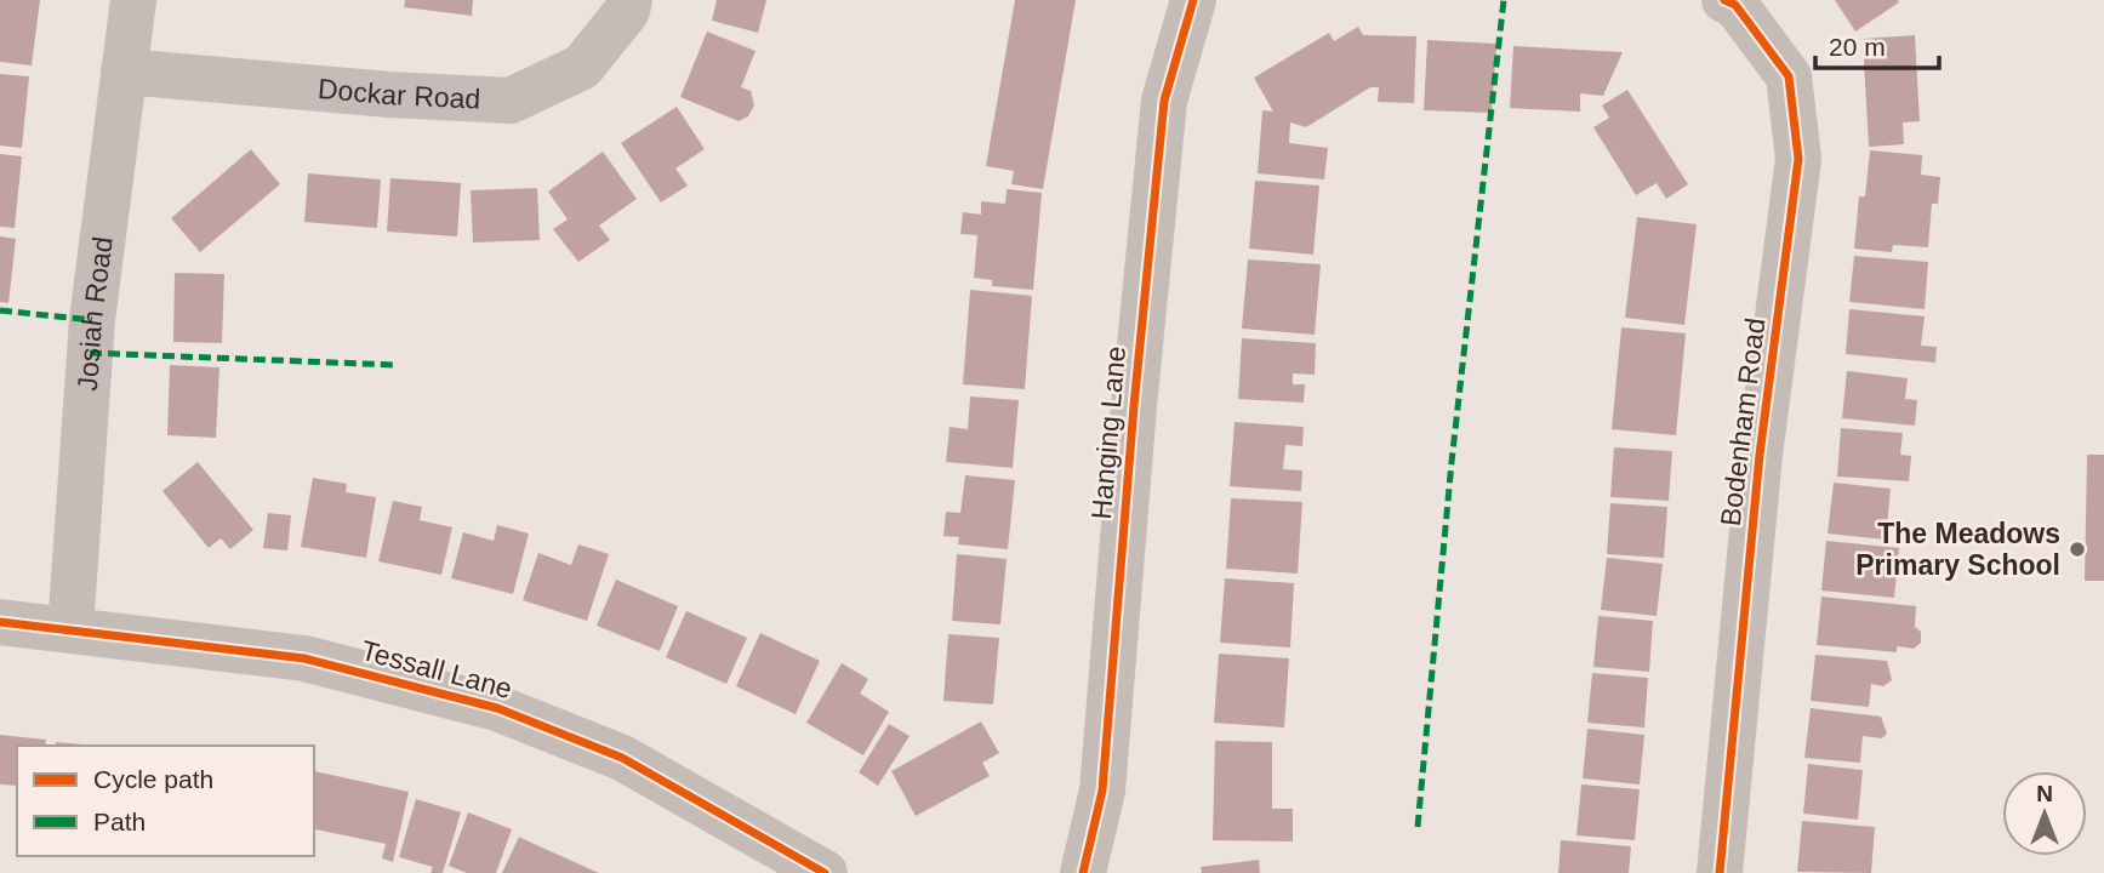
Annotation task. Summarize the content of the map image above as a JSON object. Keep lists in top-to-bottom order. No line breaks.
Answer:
{"streets":{"street":["Dockar Road","Josiah Road","Bodenham Road","Hanging Lane","Tessall Lane"]},"crossings":[["Dockar Road","Josiah Road"],["Josiah Road","Tessall Lane"]],"places":["The Meadows Primary School"],"legend":["Cycle path","Path"],"scale_bar":"20 m","north":"top"}
